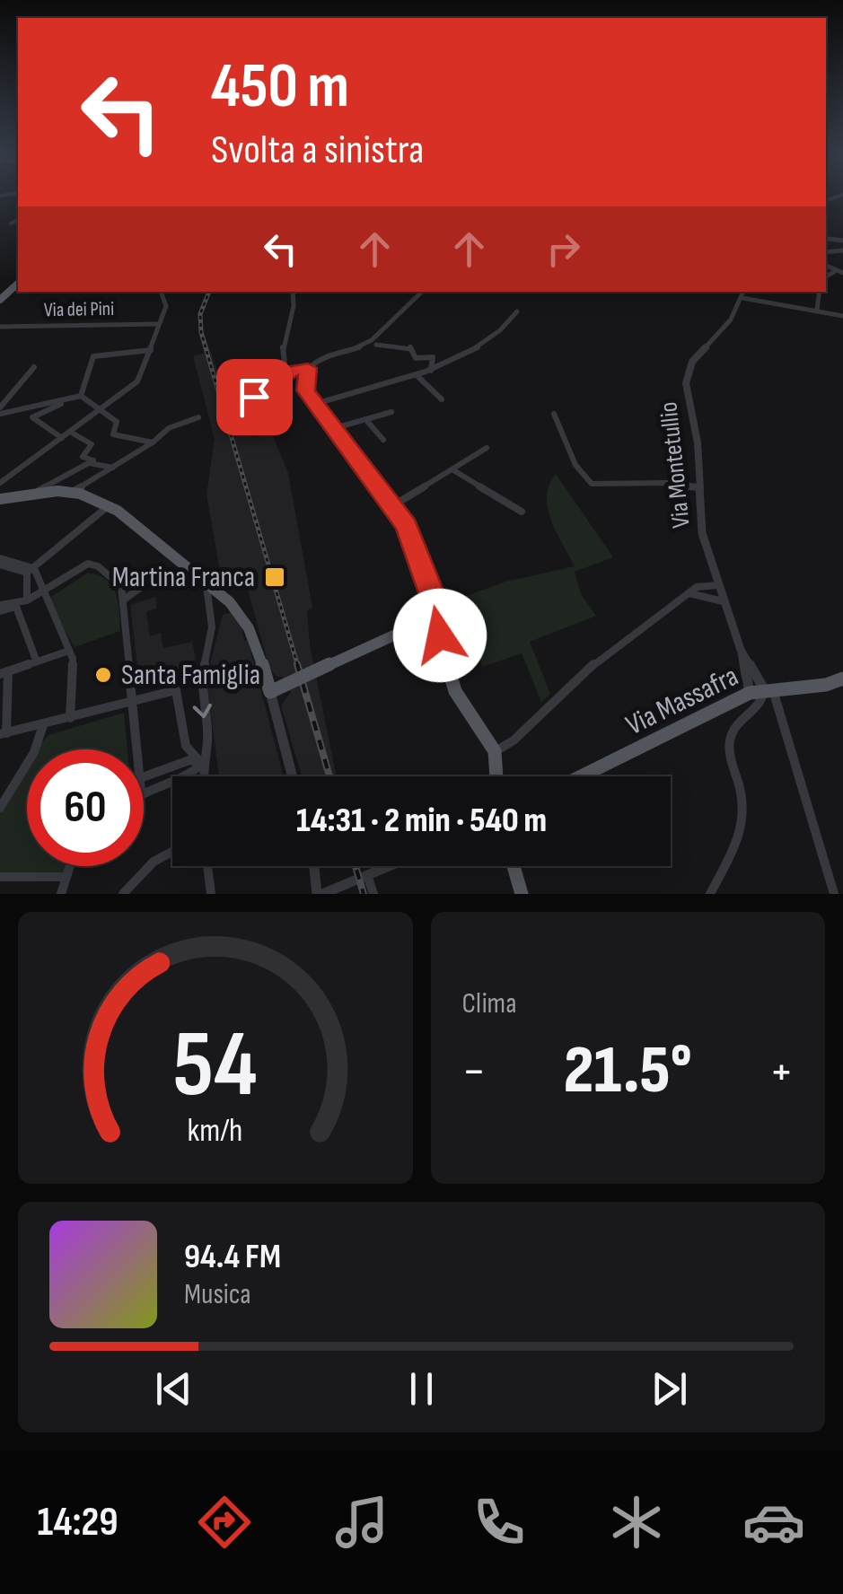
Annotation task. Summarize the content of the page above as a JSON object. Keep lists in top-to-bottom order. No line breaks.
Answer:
{"streets":{"main road":["Via Massafra"],"street":["Via dei Pini","Via Montetullio"]},"crossings":[["Via Montetullio","Via Massafra"]],"places":{"transit":["Martina Franca"],"other":["Santa Famiglia"]},"page":{"turn":["450 m","Svolta a sinistra"],"limit":"60","trip":"14:31 · 2 min · 540 m","tile":"Clima","heat":["−","21.5°","+"],"song":["94.4 FM","Musica"],"tabs":"14:29","gauge":["54","km/h"]}}
